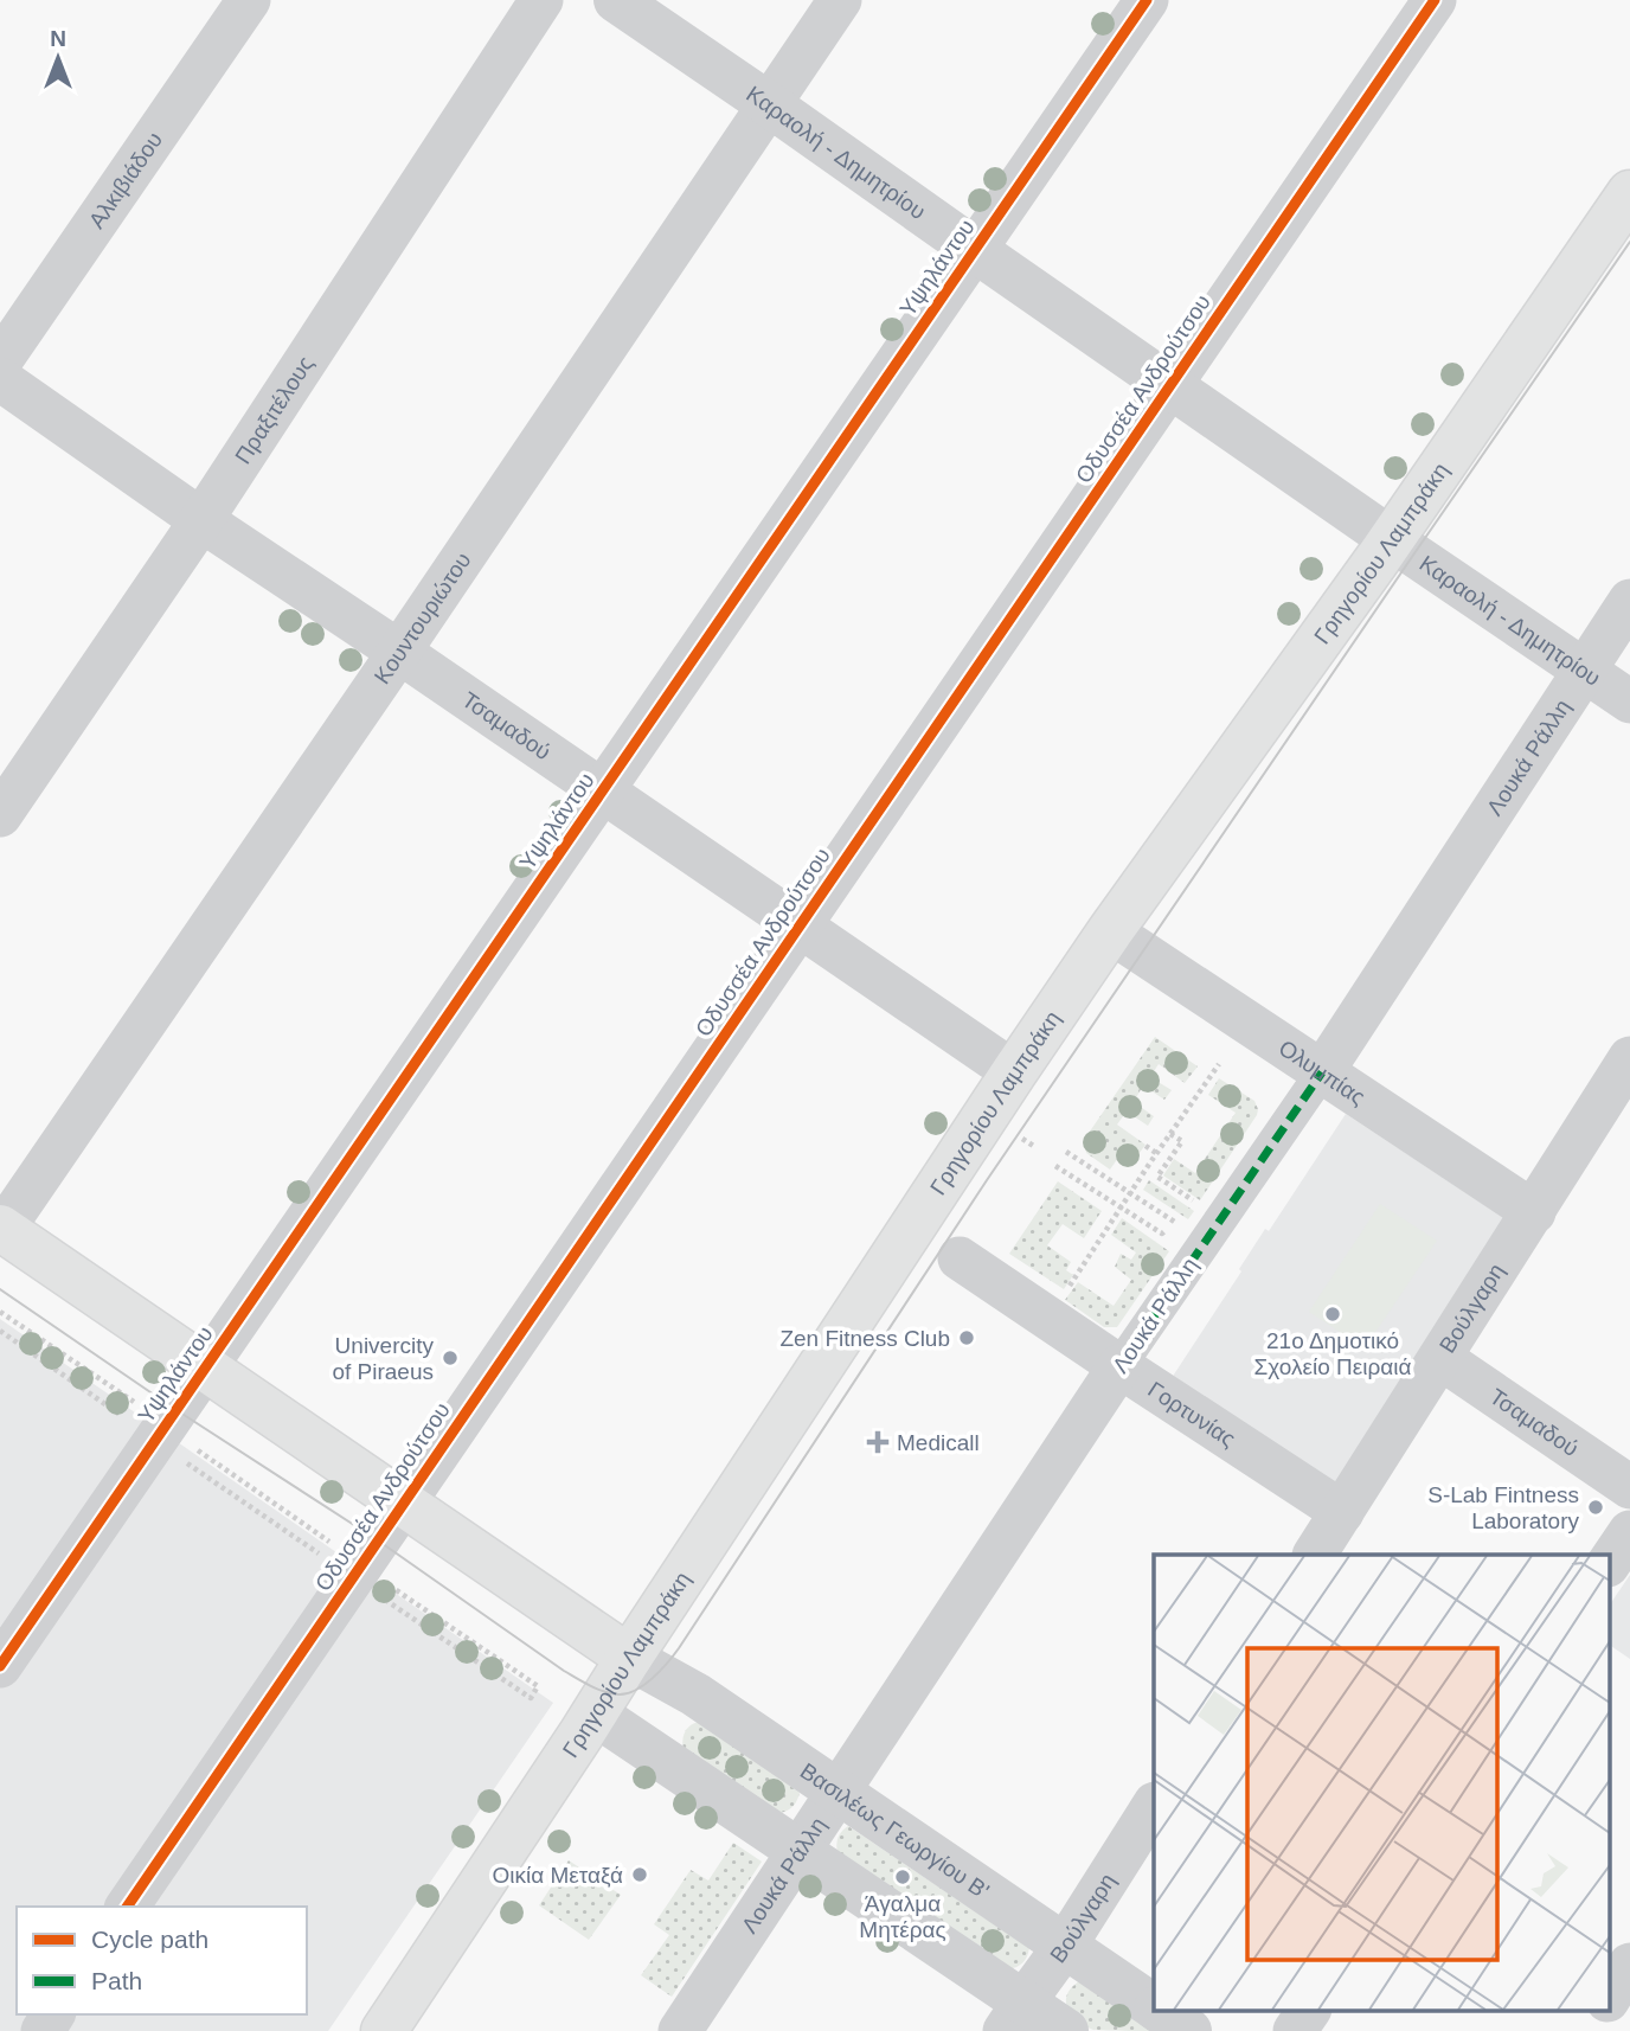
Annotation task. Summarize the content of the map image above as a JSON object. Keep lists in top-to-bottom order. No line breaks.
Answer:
{"streets":{"main road":["Γρηγορίου Λαμπράκη"],"street":["Καραολή - Δημητρίου","Αλκιβιάδου","Υψηλάντου","Οδυσσέα Ανδρούτσου","Πραξιτέλους","Κουντουριώτου","Τσαμαδού","Λουκά Ράλλη","Ολυμπίας","Βούλγαρη","Γορτυνίας","Βασιλέως Γεωργίου Β'"]},"crossings":[["Καραολή - Δημητρίου","Υψηλάντου"],["Καραολή - Δημητρίου","Οδυσσέα Ανδρούτσου"],["Καραολή - Δημητρίου","Γρηγορίου Λαμπράκη"],["Καραολή - Δημητρίου","Κουντουριώτου"],["Καραολή - Δημητρίου","Λουκά Ράλλη"],["Υψηλάντου","Τσαμαδού"],["Οδυσσέα Ανδρούτσου","Τσαμαδού"],["Πραξιτέλους","Τσαμαδού"],["Γρηγορίου Λαμπράκη","Τσαμαδού"],["Γρηγορίου Λαμπράκη","Ολυμπίας"],["Γρηγορίου Λαμπράκη","Βασιλέως Γεωργίου Β'"],["Κουντουριώτου","Τσαμαδού"],["Τσαμαδού","Βούλγαρη"],["Λουκά Ράλλη","Ολυμπίας"],["Λουκά Ράλλη","Γορτυνίας"],["Λουκά Ράλλη","Βασιλέως Γεωργίου Β'"],["Ολυμπίας","Βούλγαρη"],["Βούλγαρη","Γορτυνίας"],["Βούλγαρη","Βασιλέως Γεωργίου Β'"]],"places":{"other":["21ο Δημοτικό Σχολείο Πειραιά","Zen Fitness Club","Univercity of Piraeus","S-Lab Fintness Laboratory","Οικία Μεταξά","Άγαλμα Μητέρας"],"health":["Medicall"]},"legend":["Cycle path","Path"],"north":"top"}
